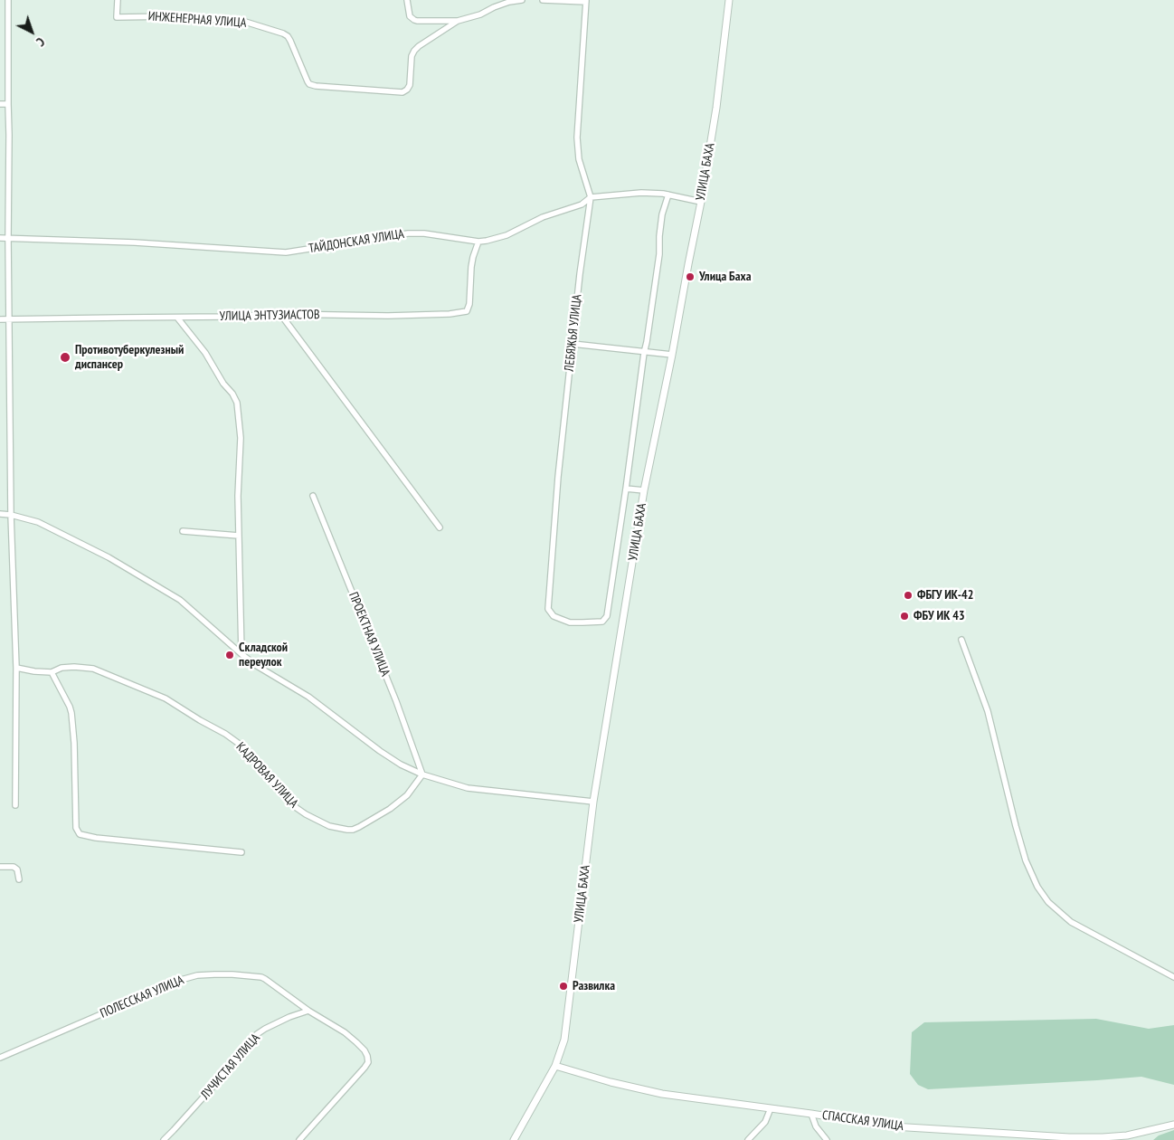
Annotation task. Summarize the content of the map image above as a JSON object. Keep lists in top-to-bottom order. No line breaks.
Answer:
{"streets":{"street":["ИНЖЕНЕРНАЯ УЛИЦА","УЛИЦА БАХА","ТАЙДОНСКАЯ УЛИЦА","УЛИЦА ЭНТУЗИАСТОВ","ЛЕБЯЖЬЯ УЛИЦА","ПРОЕКТНАЯ УЛИЦА","КАДРОВАЯ УЛИЦА","ПОЛЕССКАЯ УЛИЦА","ЛУЧИСТАЯ УЛИЦА","СПАССКАЯ УЛИЦА"]},"crossings":[["УЛИЦА БАХА","ТАЙДОНСКАЯ УЛИЦА"],["УЛИЦА БАХА","СПАССКАЯ УЛИЦА"],["ТАЙДОНСКАЯ УЛИЦА","УЛИЦА ЭНТУЗИАСТОВ"],["ТАЙДОНСКАЯ УЛИЦА","ЛЕБЯЖЬЯ УЛИЦА"],["ПРОЕКТНАЯ УЛИЦА","КАДРОВАЯ УЛИЦА"],["ПОЛЕССКАЯ УЛИЦА","ЛУЧИСТАЯ УЛИЦА"]],"places":["Улица Баха","Противотуберкулезный диспансер","ФБГУ ИК-42","ФБУ ИК 43","Складской переулок","Развилка"],"north":"bottom right"}
